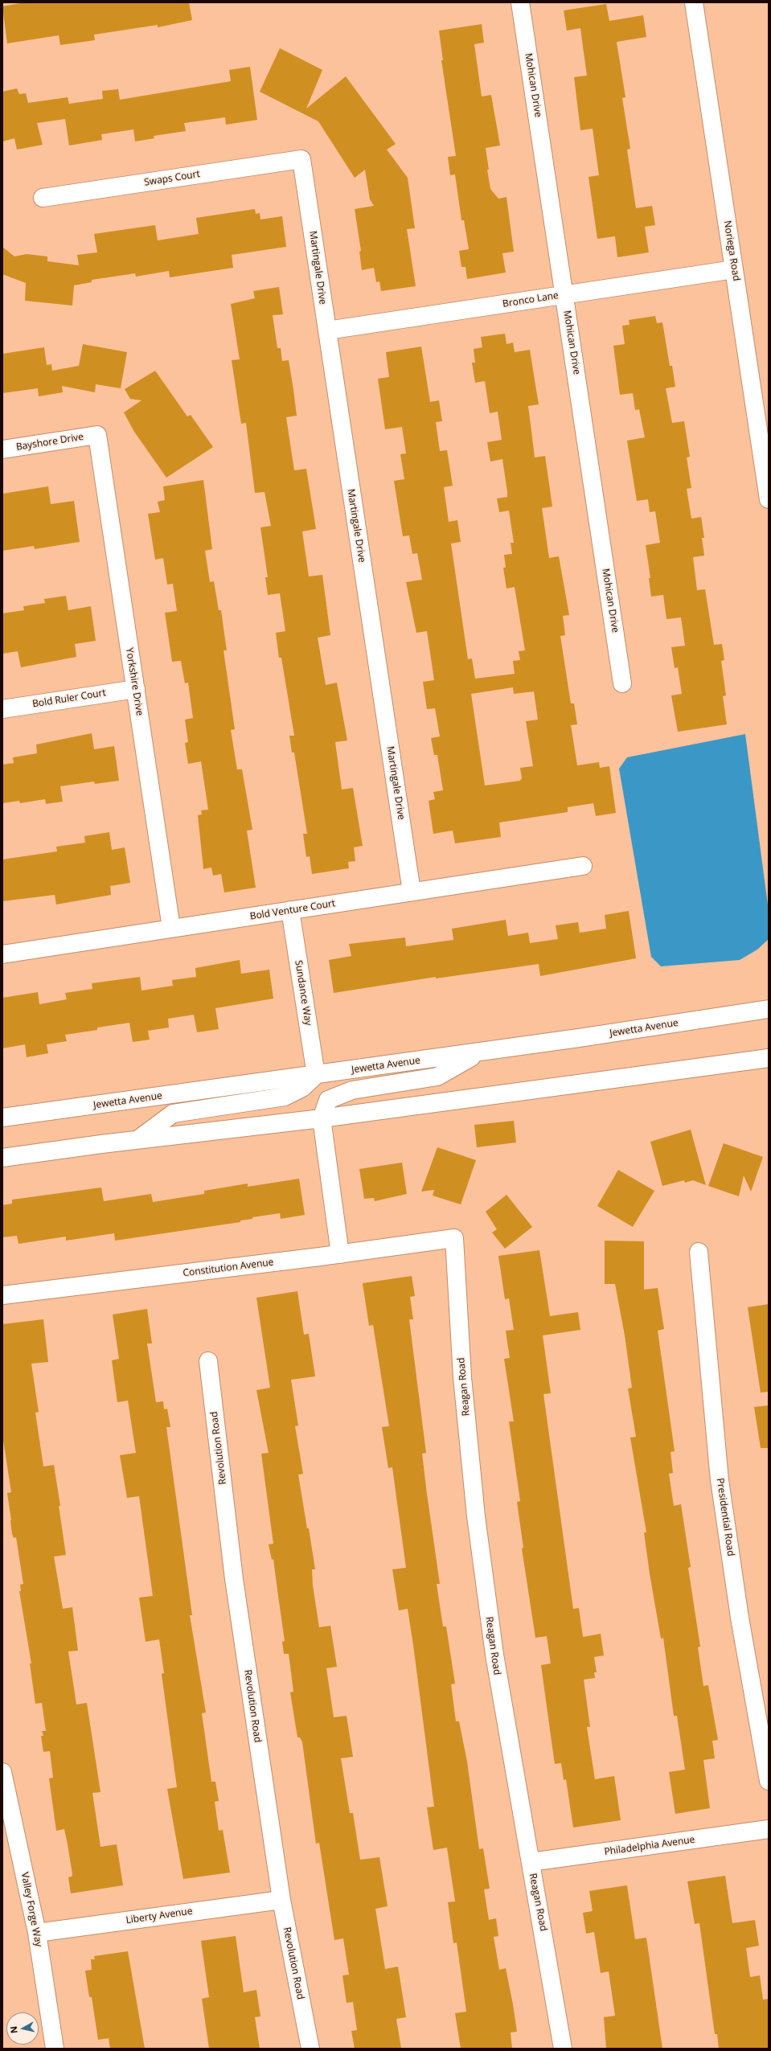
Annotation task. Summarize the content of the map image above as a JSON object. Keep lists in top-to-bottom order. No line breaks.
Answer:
{"streets":{"street":["Mohican Drive","Swaps Court","Noriega Road","Martingale Drive","Bronco Lane","Bayshore Drive","Yorkshire Drive","Bold Ruler Court","Bold Venture Court","Sundance Way","Jewetta Avenue","Constitution Avenue","Reagan Road","Revolution Road","Presidential Road","Philadelphia Avenue","Valley Forge Way","Liberty Avenue"]},"crossings":[["Mohican Drive","Bronco Lane"],["Swaps Court","Martingale Drive"],["Noriega Road","Bronco Lane"],["Martingale Drive","Bronco Lane"],["Martingale Drive","Bold Venture Court"],["Bayshore Drive","Yorkshire Drive"],["Yorkshire Drive","Bold Ruler Court"],["Yorkshire Drive","Bold Venture Court"],["Bold Venture Court","Sundance Way"],["Sundance Way","Jewetta Avenue"],["Constitution Avenue","Reagan Road"],["Reagan Road","Philadelphia Avenue"],["Revolution Road","Liberty Avenue"],["Valley Forge Way","Liberty Avenue"]],"north":"left"}
